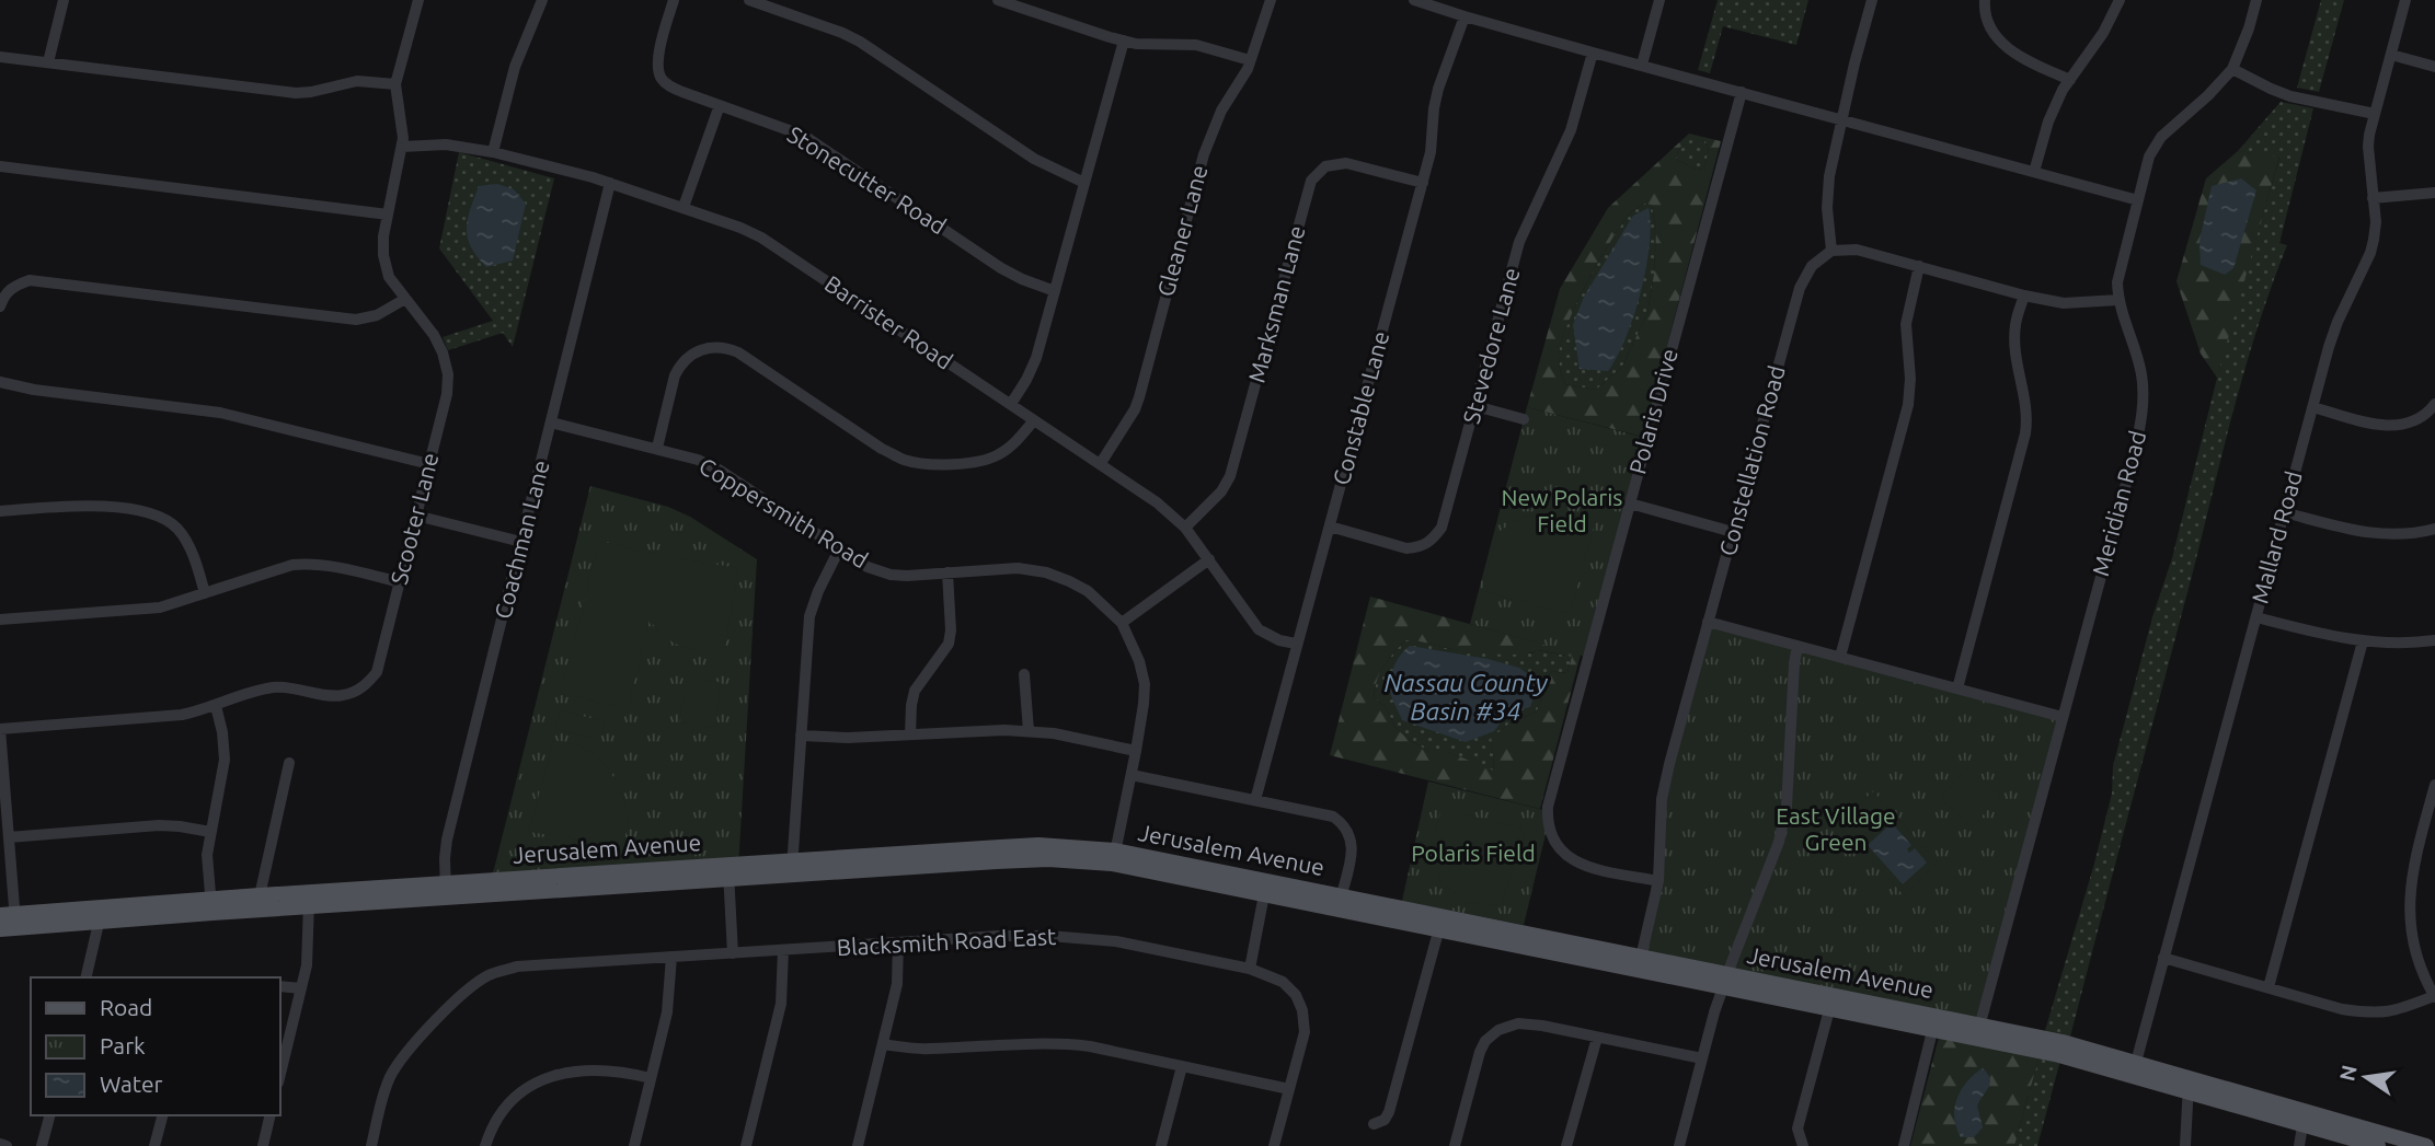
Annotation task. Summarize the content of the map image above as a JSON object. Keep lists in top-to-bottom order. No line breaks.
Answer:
{"streets":{"main road":["Jerusalem Avenue"],"street":["Stonecutter Road","Gleaner Lane","Marksman Lane","Barrister Road","Stevedore Lane","Constable Lane","Polaris Drive","Constellation Road","Meridian Road","Coppersmith Road","Scooter Lane","Mallard Road","Coachman Lane","Blacksmith Road East"]},"crossings":[["Gleaner Lane","Barrister Road"],["Marksman Lane","Barrister Road"],["Marksman Lane","Constable Lane"],["Barrister Road","Constable Lane"],["Barrister Road","Scooter Lane"],["Barrister Road","Coachman Lane"],["Stevedore Lane","Constable Lane"],["Polaris Drive","Constellation Road"],["Constellation Road","Jerusalem Avenue"],["Meridian Road","Jerusalem Avenue"],["Coppersmith Road","Coachman Lane"],["Coppersmith Road","Jerusalem Avenue"],["Mallard Road","Jerusalem Avenue"],["Coachman Lane","Jerusalem Avenue"]],"water":["Nassau County Basin #34"],"parks":["New Polaris Field","East Village Green","Polaris Field"],"legend":["Road","Park","Water"],"north":"left"}
